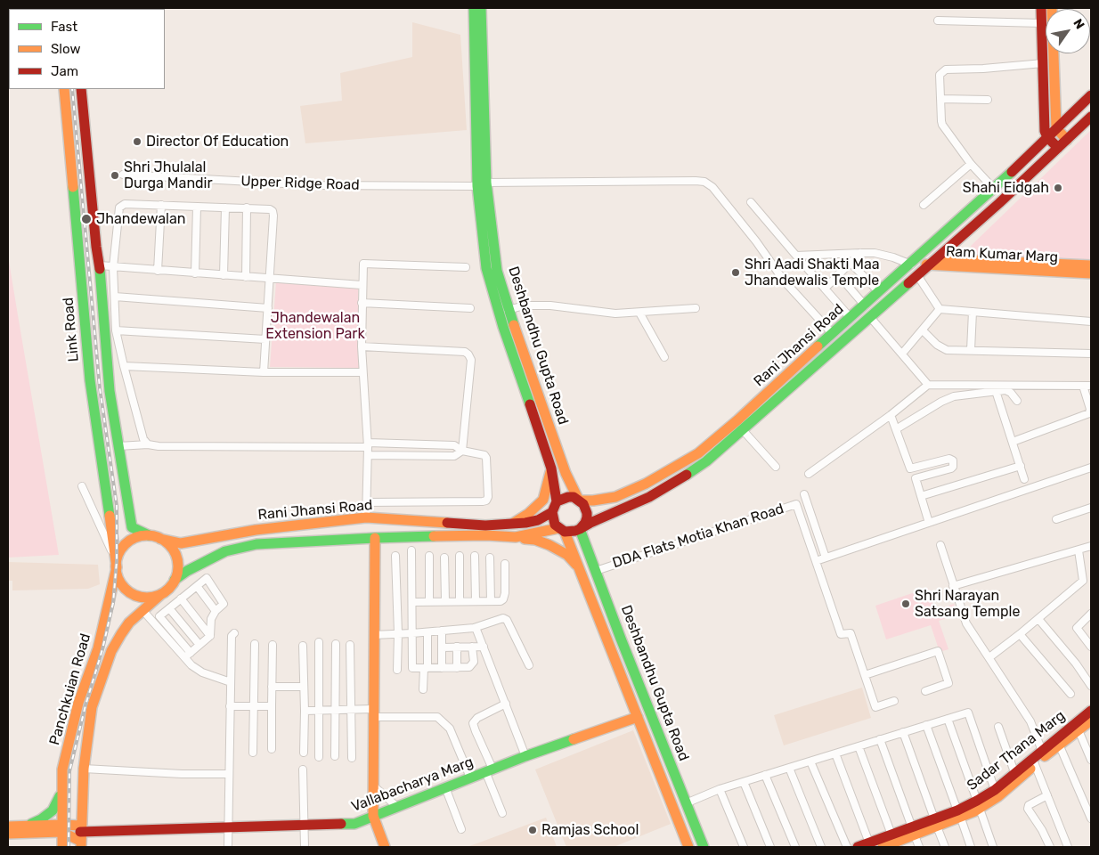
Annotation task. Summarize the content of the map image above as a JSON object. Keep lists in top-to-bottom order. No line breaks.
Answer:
{"streets":{"main road":["Ram Kumar Marg","Link Road","Deshbandhu Gupta Road","Rani Jhansi Road","Panchkuian Road","Sadar Thana Marg","Vallabacharya Marg"],"street":["Upper Ridge Road","DDA Flats Motia Khan Road"]},"crossings":[["Upper Ridge Road","Deshbandhu Gupta Road"],["Upper Ridge Road","Rani Jhansi Road"],["Ram Kumar Marg","Rani Jhansi Road"],["Link Road","Rani Jhansi Road"],["Link Road","Panchkuian Road"],["Deshbandhu Gupta Road","Rani Jhansi Road"],["Deshbandhu Gupta Road","DDA Flats Motia Khan Road"],["Deshbandhu Gupta Road","Vallabacharya Marg"],["Rani Jhansi Road","Panchkuian Road"],["Panchkuian Road","Vallabacharya Marg"]],"parks":["Jhandewalan Extension Park"],"places":["Director Of Education","Shri Jhulalal Durga Mandir","Shahi Eidgah","Jhandewalan","Shri Aadi Shakti Maa Jhandewalis Temple","Shri Narayan Satsang Temple","Ramjas School"],"legend":["Fast","Slow","Jam"],"north":"top right"}
